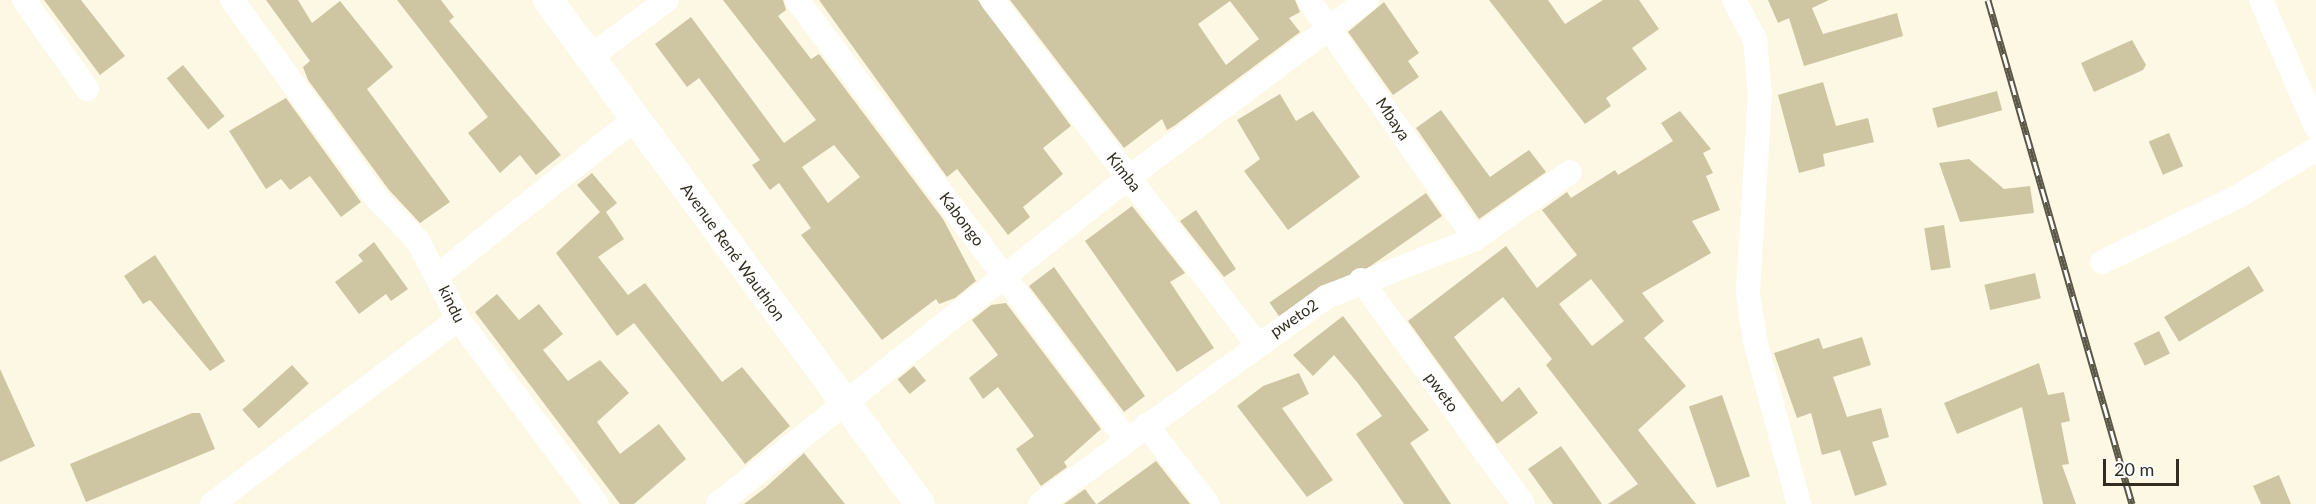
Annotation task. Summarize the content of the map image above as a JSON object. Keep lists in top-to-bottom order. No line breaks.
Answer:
{"streets":{"street":["Mbaya","Kimba","Kabongo","Avenue René Wauthion","kindu","pweto2","pweto"]},"crossings":[["Mbaya","pweto2"],["Kimba","pweto2"],["Kabongo","pweto2"],["Avenue René Wauthion","kindu"],["pweto2","pweto"]],"scale_bar":"20 m"}
